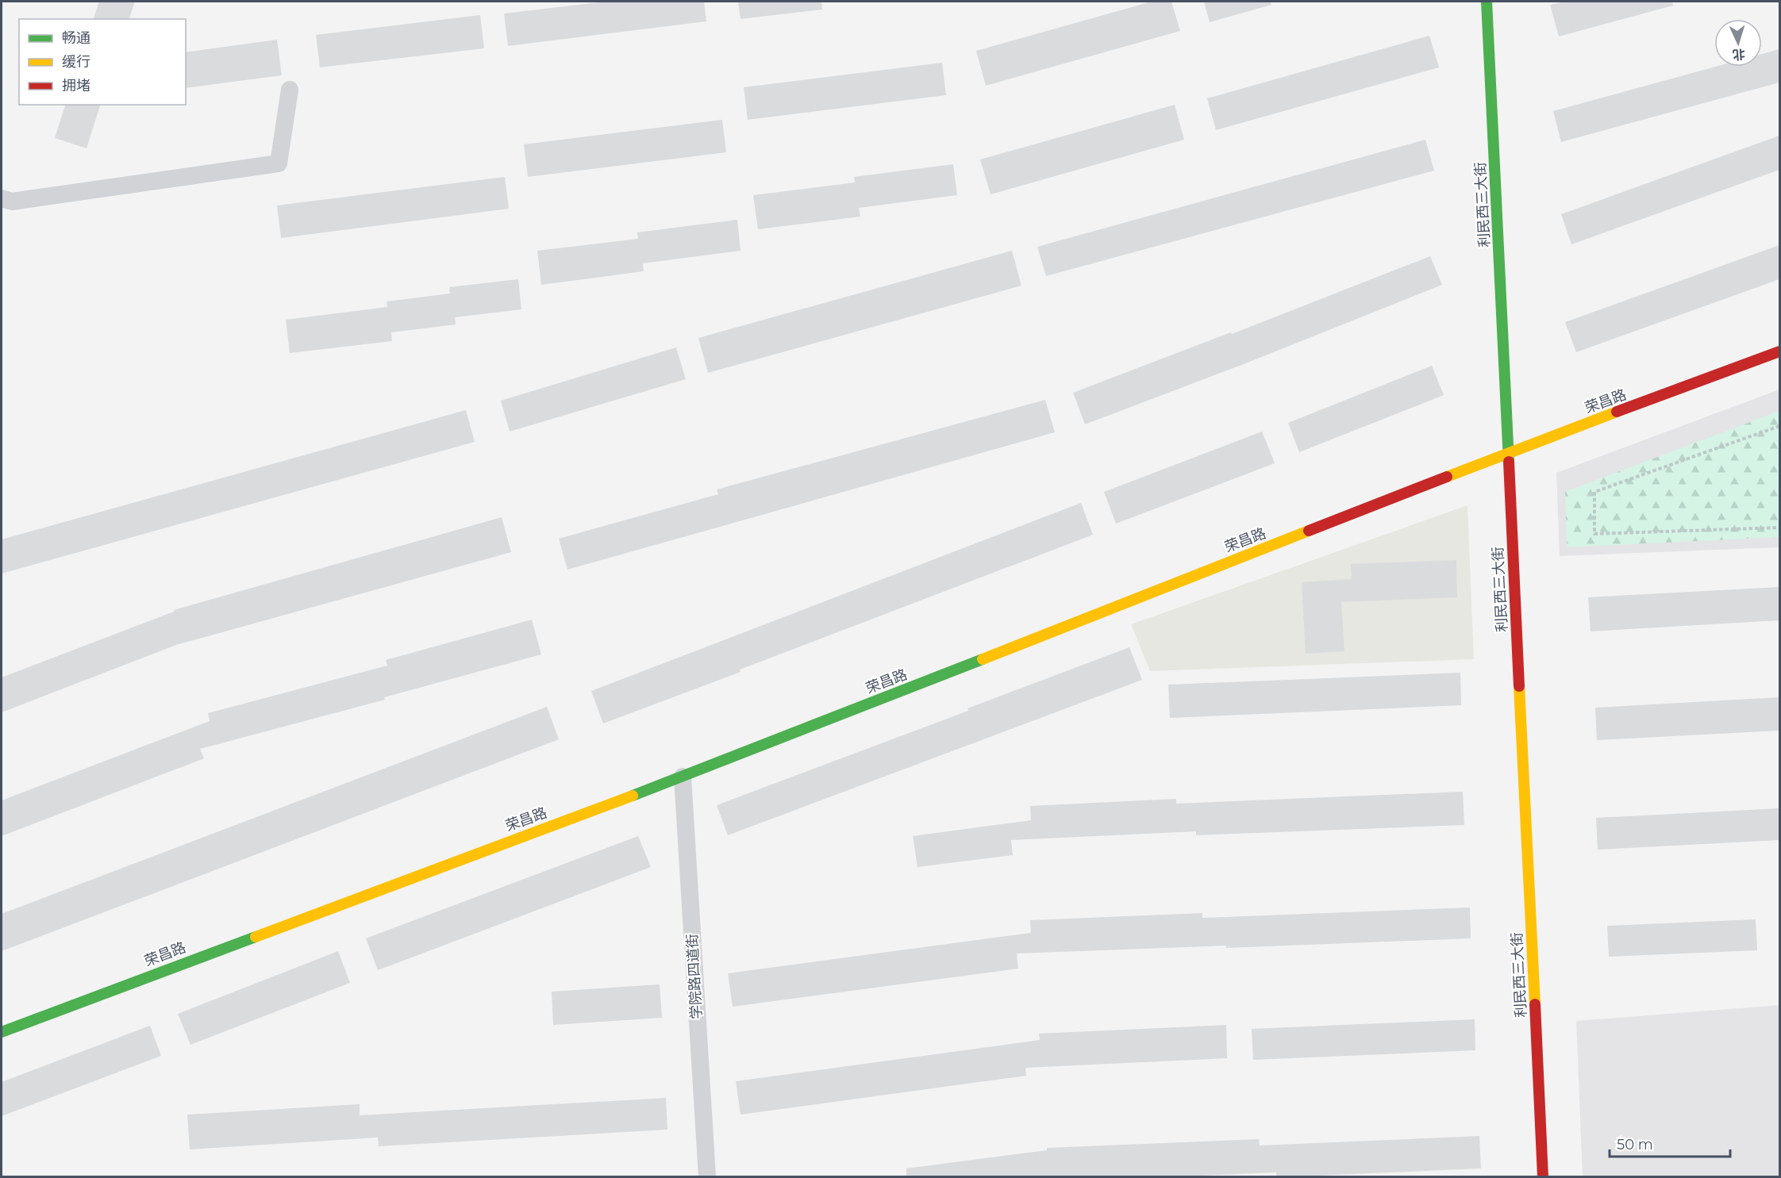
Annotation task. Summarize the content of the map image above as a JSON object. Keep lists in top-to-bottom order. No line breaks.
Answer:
{"streets":{"street":["利民西三大街","荣昌路","学院路四道街"]},"crossings":[["利民西三大街","荣昌路"],["荣昌路","学院路四道街"]],"legend":["畅通","缓行","拥堵"],"scale_bar":"50 m","north":"bottom"}
